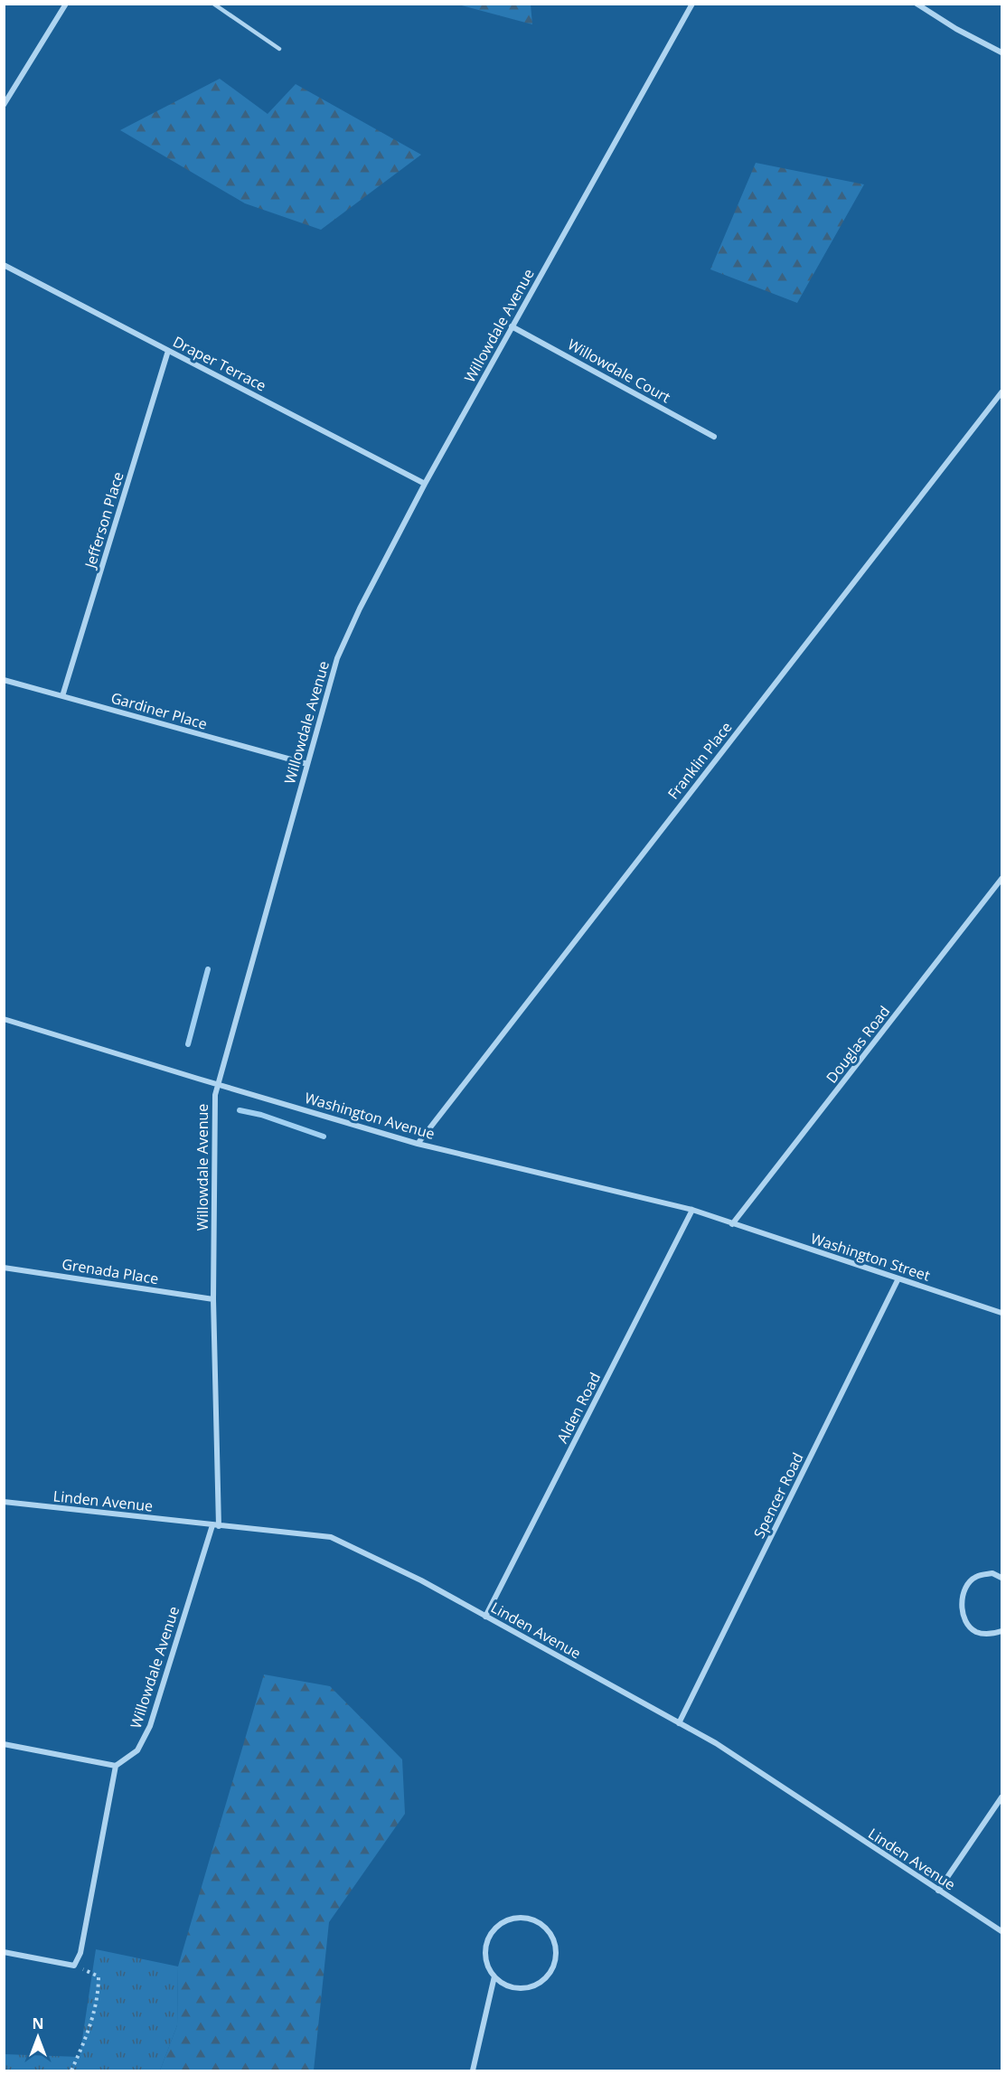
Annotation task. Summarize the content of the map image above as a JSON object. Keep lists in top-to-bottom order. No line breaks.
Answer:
{"streets":{"street":["Willowdale Avenue","Draper Terrace","Willowdale Court","Jefferson Place","Gardiner Place","Franklin Place","Douglas Road","Washington Avenue","Washington Street","Grenada Place","Alden Road","Spencer Road","Linden Avenue"]},"crossings":[["Willowdale Avenue","Draper Terrace"],["Willowdale Avenue","Willowdale Court"],["Willowdale Avenue","Gardiner Place"],["Willowdale Avenue","Washington Avenue"],["Willowdale Avenue","Grenada Place"],["Willowdale Avenue","Linden Avenue"],["Draper Terrace","Jefferson Place"],["Jefferson Place","Gardiner Place"],["Franklin Place","Washington Avenue"],["Douglas Road","Washington Avenue"],["Douglas Road","Washington Street"],["Washington Avenue","Washington Street"],["Washington Avenue","Alden Road"],["Washington Street","Spencer Road"],["Alden Road","Linden Avenue"],["Spencer Road","Linden Avenue"]],"north":"top"}
